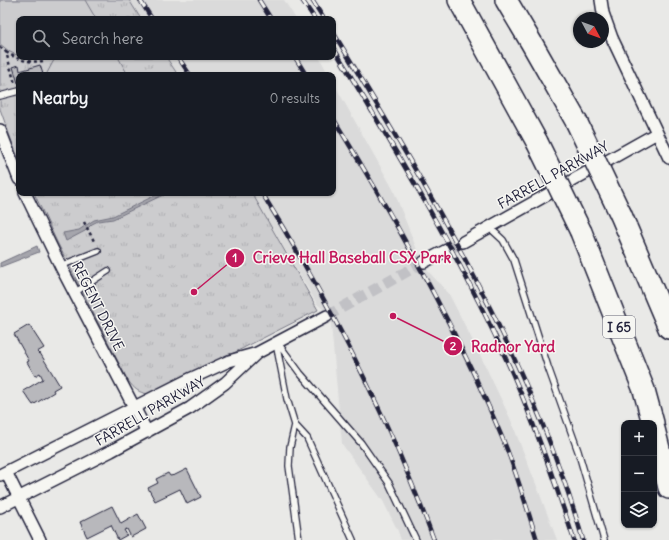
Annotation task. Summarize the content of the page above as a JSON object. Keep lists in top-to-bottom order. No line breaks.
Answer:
{"streets":{"highway":["I 65"],"street":["FARRELL PARKWAY","REGENT DRIVE"]},"crossings":[["FARRELL PARKWAY","REGENT DRIVE"]],"places":["Crieve Hall Baseball CSX Park","Radnor Yard"],"north":"bottom right","page":{"search":"Search here","heading":["Nearby","0 results"],"map_buttons":["+","−"]}}
